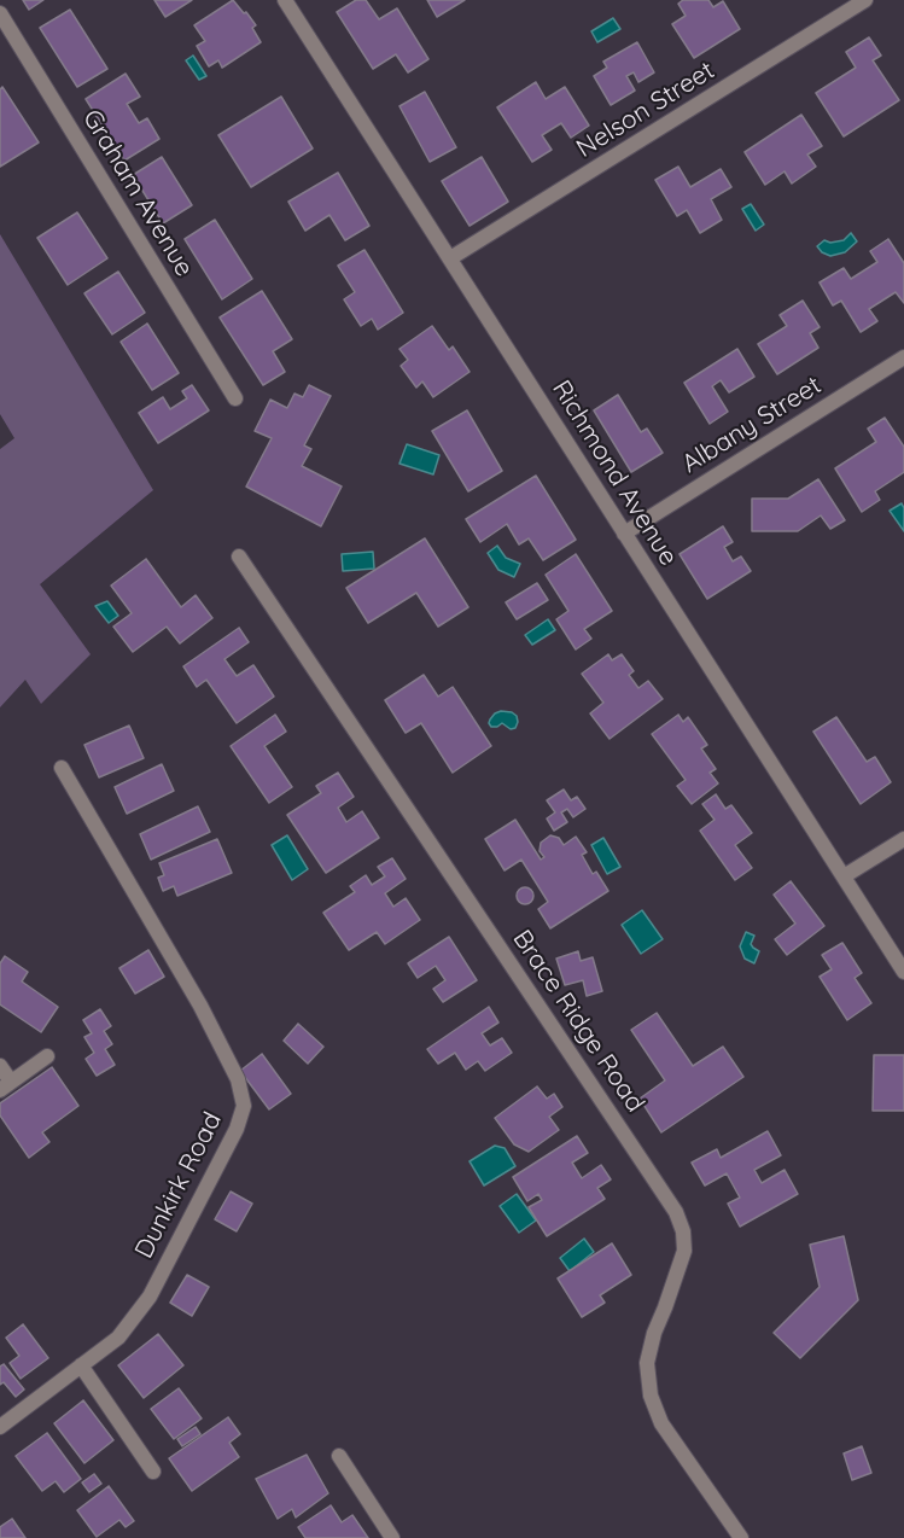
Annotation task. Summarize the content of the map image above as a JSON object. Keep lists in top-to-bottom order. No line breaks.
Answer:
{"streets":{"street":["Nelson Street","Graham Avenue","Albany Street","Richmond Avenue","Brace Ridge Road","Dunkirk Road"]},"crossings":[["Nelson Street","Richmond Avenue"],["Albany Street","Richmond Avenue"]]}
